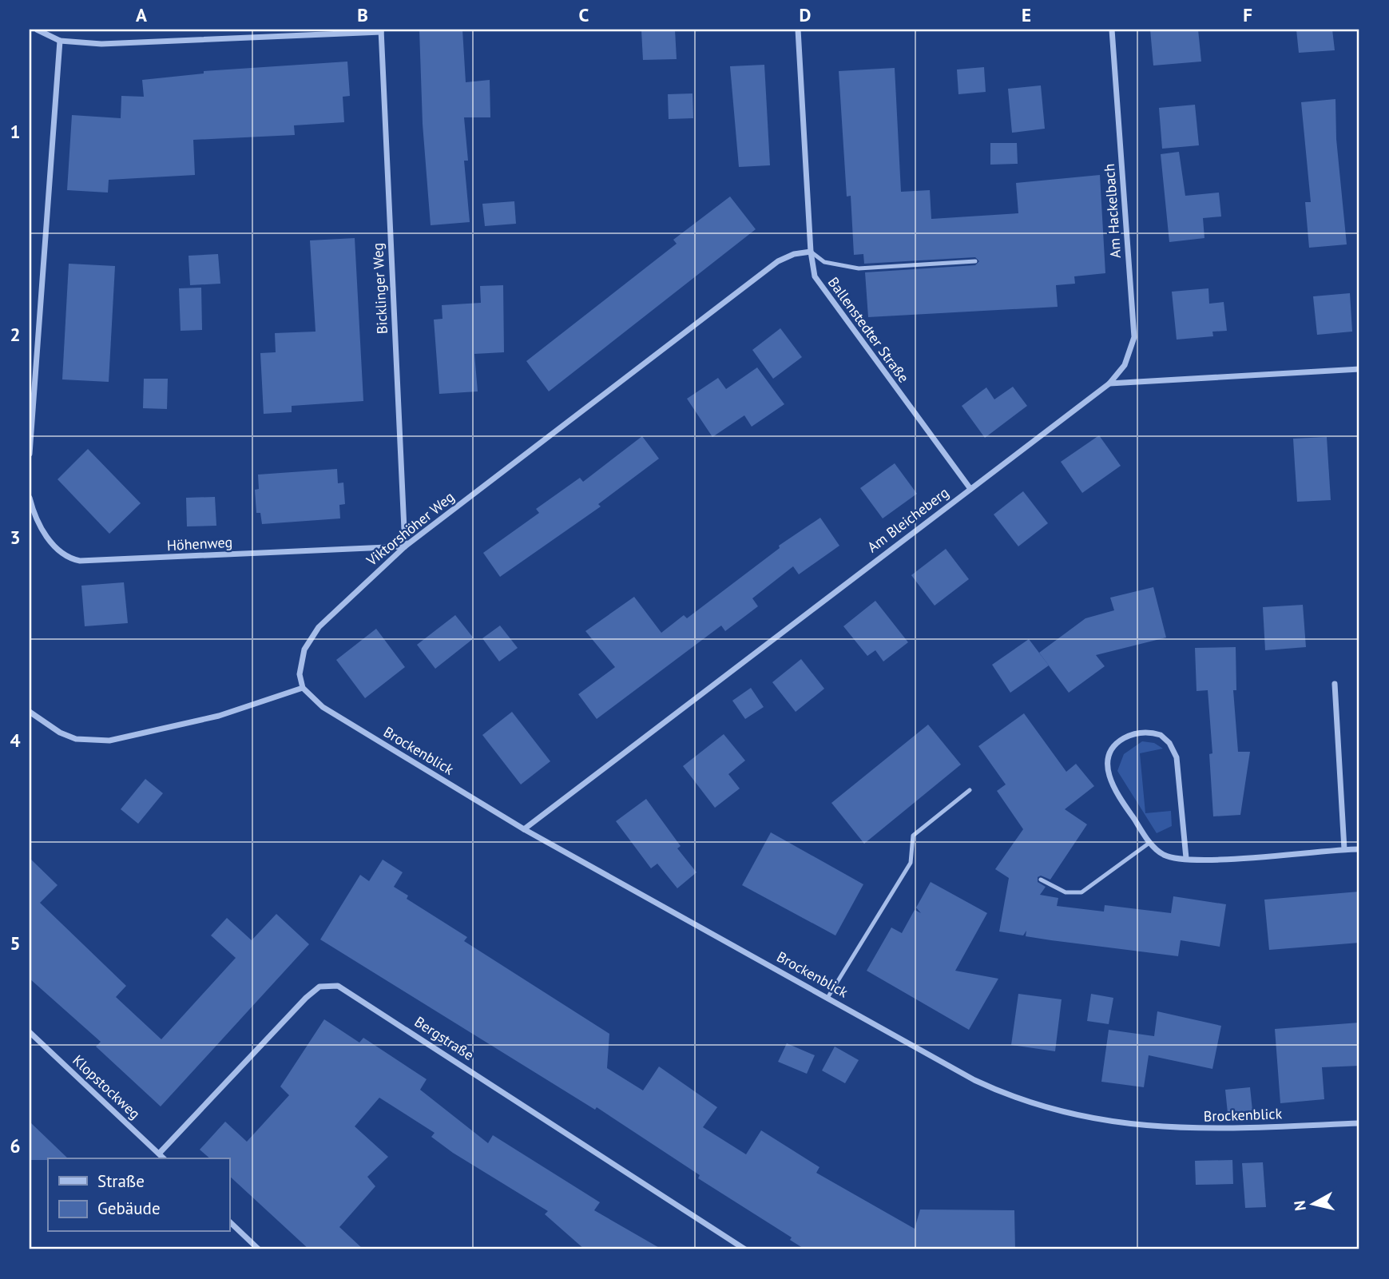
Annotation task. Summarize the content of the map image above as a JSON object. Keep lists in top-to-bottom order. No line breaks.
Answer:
{"streets":{"street":["Am Hackelbach","Bicklinger Weg","Ballenstedter Straße","Am Bleicheberg","Viktorshöher Weg","Höhenweg","Brockenblick","Bergstraße","Klopstockweg"]},"crossings":[["Am Hackelbach","Am Bleicheberg"],["Bicklinger Weg","Viktorshöher Weg"],["Bicklinger Weg","Höhenweg"],["Ballenstedter Straße","Am Bleicheberg"],["Ballenstedter Straße","Viktorshöher Weg"],["Am Bleicheberg","Brockenblick"],["Viktorshöher Weg","Höhenweg"],["Viktorshöher Weg","Brockenblick"],["Bergstraße","Klopstockweg"]],"legend":["Straße","Gebäude"],"north":"left","grid":{"columns":["A","B","C","D","E","F"],"rows":["1","2","3","4","5","6"]}}
